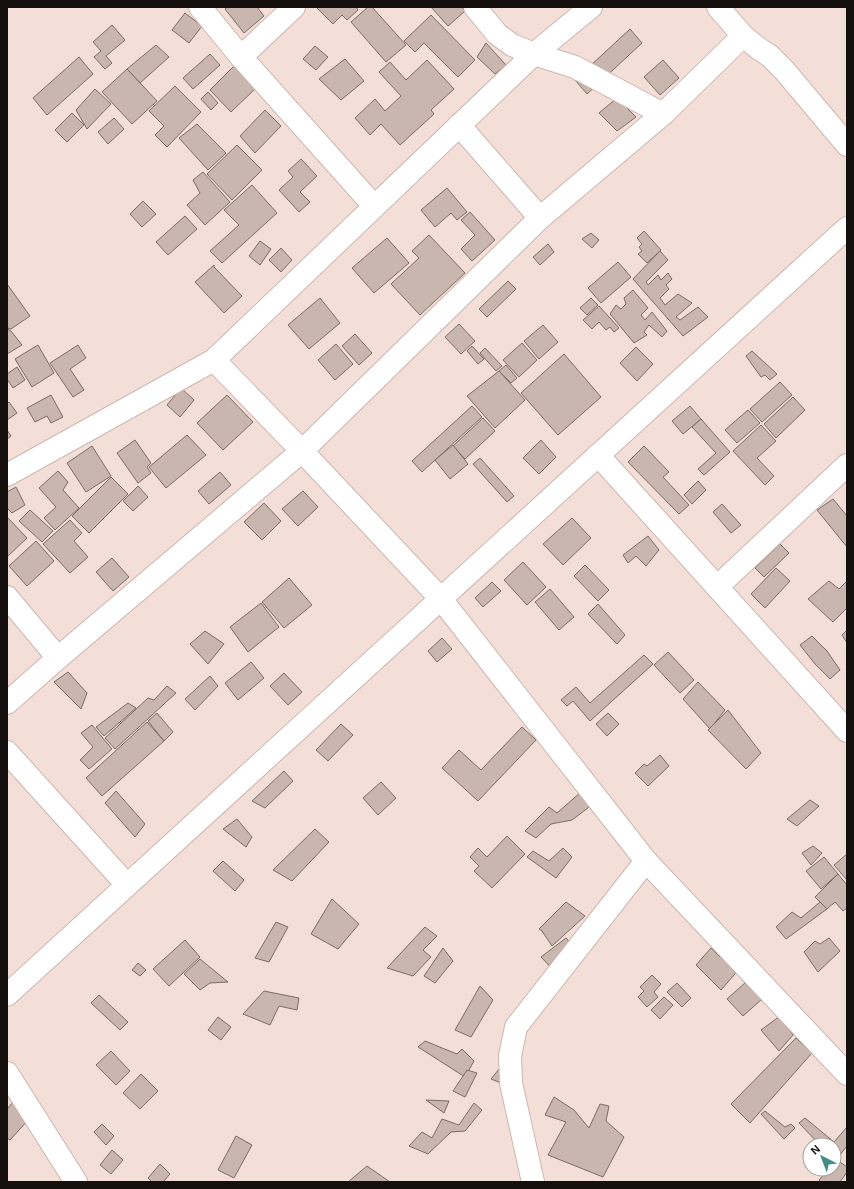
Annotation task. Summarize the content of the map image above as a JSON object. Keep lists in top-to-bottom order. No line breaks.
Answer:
{"north":"top left"}
